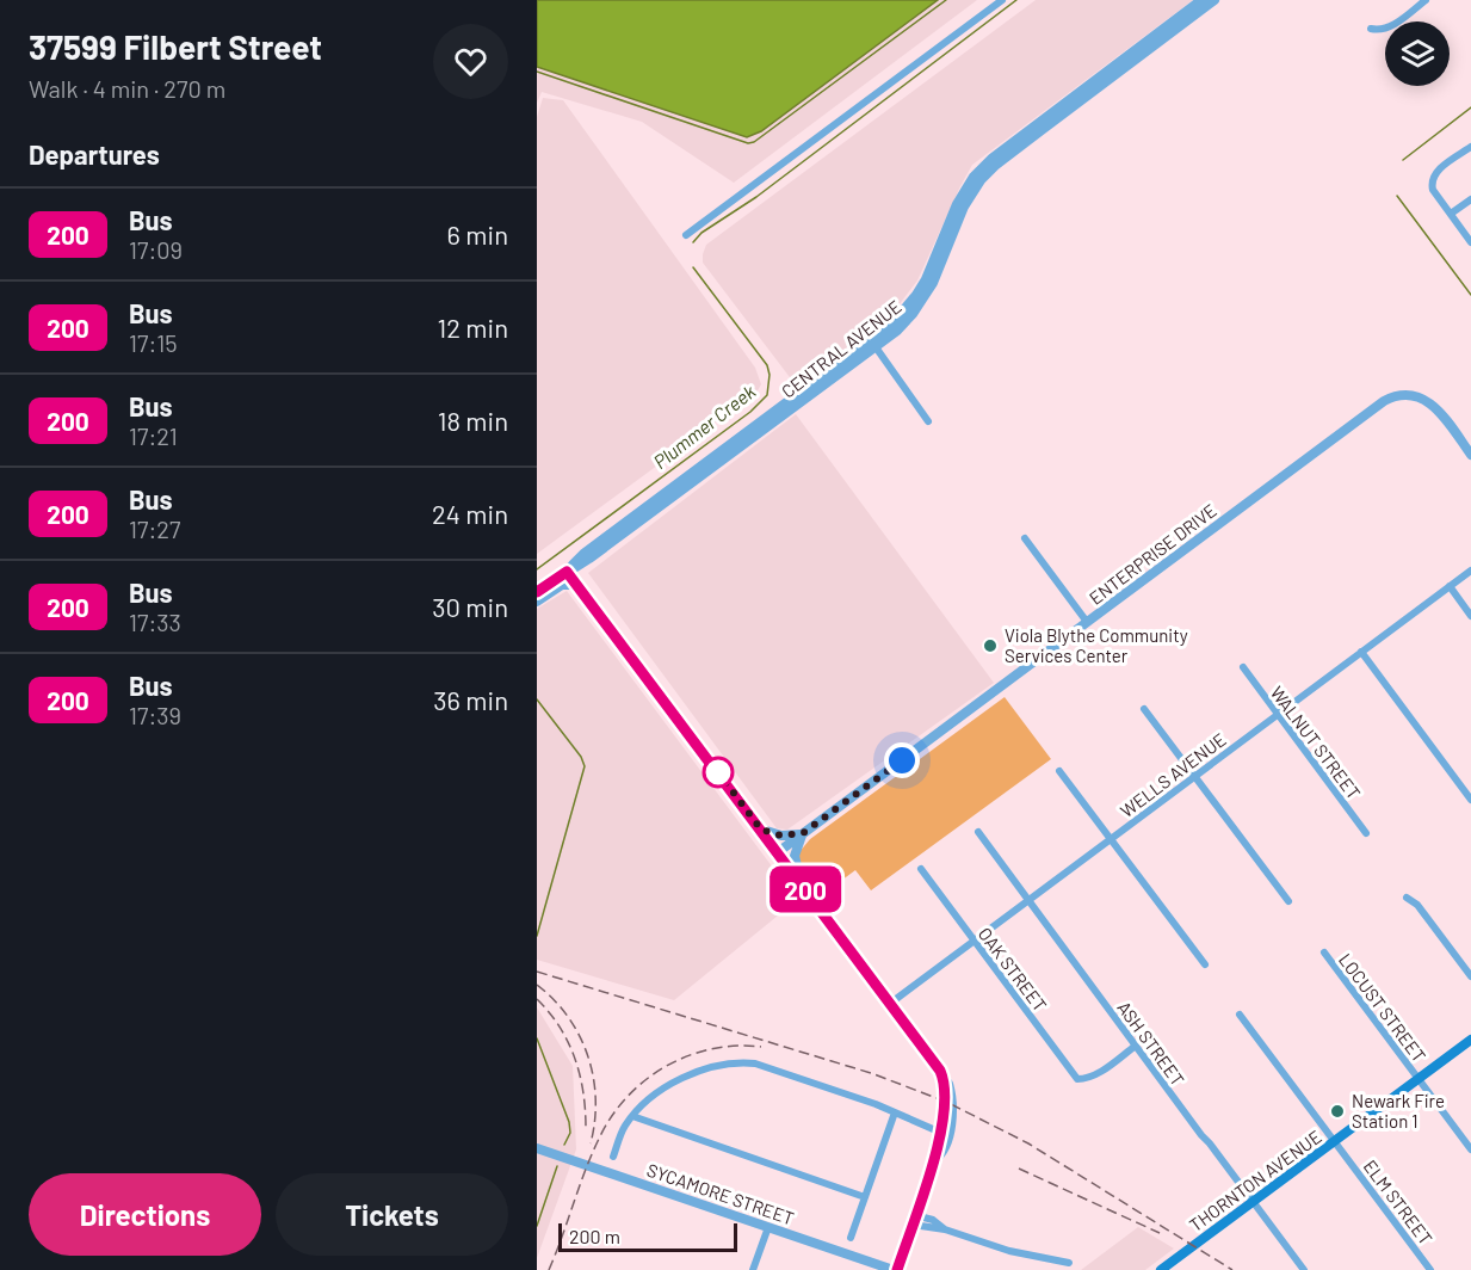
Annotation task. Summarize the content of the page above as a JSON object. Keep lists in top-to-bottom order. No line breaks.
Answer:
{"streets":{"main road":["THORNTON AVENUE"],"street":["CENTRAL AVENUE","ENTERPRISE DRIVE","WALNUT STREET","WELLS AVENUE","OAK STREET","LOCUST STREET","ASH STREET","SYCAMORE STREET","ELM STREET"]},"crossings":[["WALNUT STREET","WELLS AVENUE"],["WELLS AVENUE","OAK STREET"],["WELLS AVENUE","ASH STREET"],["OAK STREET","ASH STREET"],["LOCUST STREET","THORNTON AVENUE"],["ASH STREET","THORNTON AVENUE"],["THORNTON AVENUE","ELM STREET"]],"water":["Plummer Creek"],"places":["Viola Blythe Community Services Center","Newark Fire Station 1"],"lines":["bus line 200"],"scale_bar":"200 m","page":{"heading":[["37599 Filbert Street","Walk · 4 min · 270 m"],"Departures"],"on_map":"200","list":[{"mark":"200","name":"Bus","note":"17:09","value":"6 min"},{"mark":"200","name":"Bus","note":"17:15","value":"12 min"},{"mark":"200","name":"Bus","note":"17:21","value":"18 min"},{"mark":"200","name":"Bus","note":"17:27","value":"24 min"},{"mark":"200","name":"Bus","note":"17:33","value":"30 min"},{"mark":"200","name":"Bus","note":"17:39","value":"36 min"}],"buttons":["Directions","Tickets"],"scale":"200 m"}}
